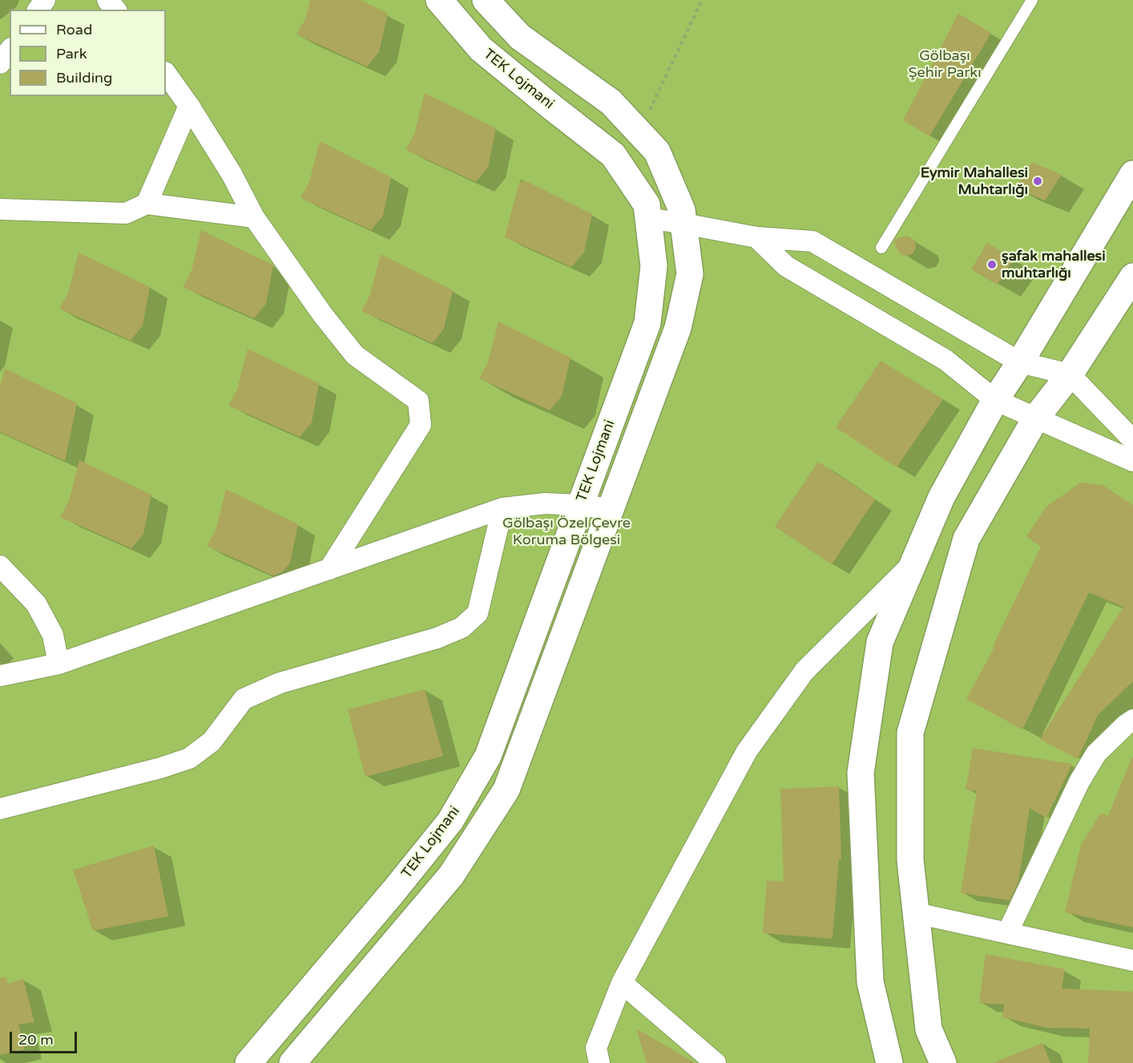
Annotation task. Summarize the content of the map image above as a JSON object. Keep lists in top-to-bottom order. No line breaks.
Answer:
{"streets":{"street":["TEK Lojmani"]},"parks":["Gölbaşı Şehir Parkı","Gölbaşı Özel Çevre Koruma Bölgesi"],"places":["Eymir Mahallesi Muhtarlığı","şafak mahallesi muhtarlığı"],"legend":["Road","Park","Building"],"scale_bar":"20 m"}
